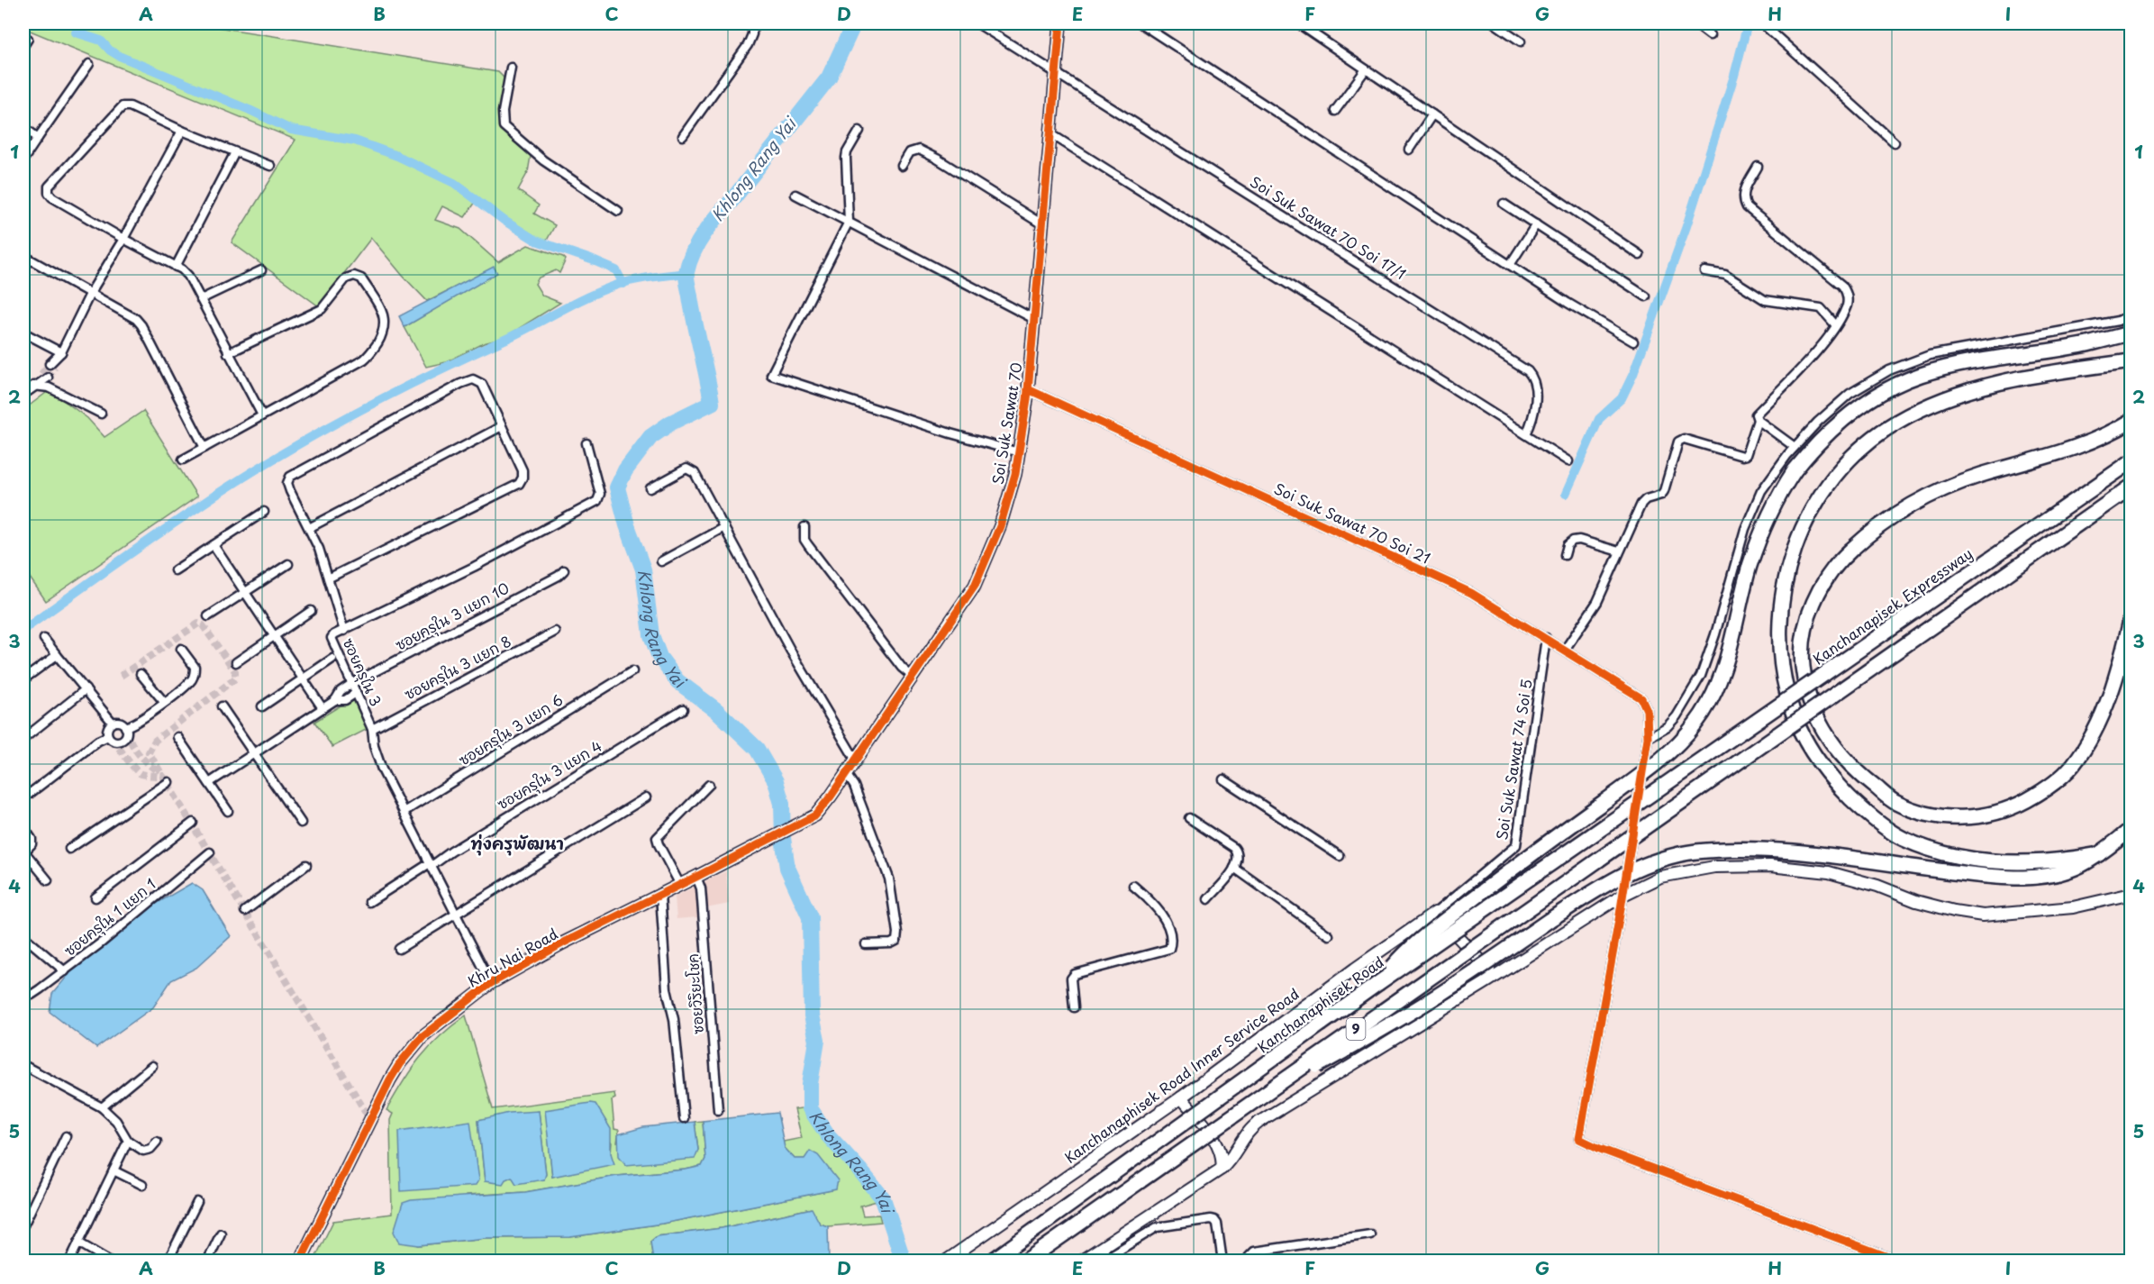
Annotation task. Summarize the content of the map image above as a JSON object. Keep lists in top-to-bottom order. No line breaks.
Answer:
{"streets":{"highway":["Kanchanapisek Expressway","Kanchanaphisek Road","9"],"main road":["Soi Suk Sawat 70","Khru Nai Road","Kanchanaphisek Road Inner Service Road"],"street":["Soi Suk Sawat 70 Soi 17/1","Soi Suk Sawat 70 Soi 21","ซอยครุใน 3 แยก 10","ซอยครุใน 3 แยก 8","ซอยครุใน 3","ซอยครุใน 3 แยก 6","Soi Suk Sawat 74 Soi 5","ซอยครุใน 3 แยก 4","ซอยครุใน 1 แยก 1","ซอยวิริยะโชค"]},"crossings":[["Soi Suk Sawat 70 Soi 17/1","Soi Suk Sawat 70"],["Soi Suk Sawat 70","Soi Suk Sawat 70 Soi 21"],["Soi Suk Sawat 70","Khru Nai Road"],["Soi Suk Sawat 70 Soi 21","Soi Suk Sawat 74 Soi 5"],["Kanchanapisek Expressway","Kanchanaphisek Road"],["ซอยครุใน 3 แยก 10","ซอยครุใน 3"],["ซอยครุใน 3 แยก 8","ซอยครุใน 3"],["ซอยครุใน 3","ซอยครุใน 3 แยก 6"],["ซอยครุใน 3","ซอยครุใน 3 แยก 4"],["ซอยครุใน 3","Khru Nai Road"],["Soi Suk Sawat 74 Soi 5","Kanchanaphisek Road Inner Service Road"],["Khru Nai Road","ซอยวิริยะโชค"]],"districts":["ทุ่งครุพัฒนา"],"water":["Khlong Rang Yai"],"grid":{"columns":["A","B","C","D","E","F","G","H","I"],"rows":["1","2","3","4","5"]}}
